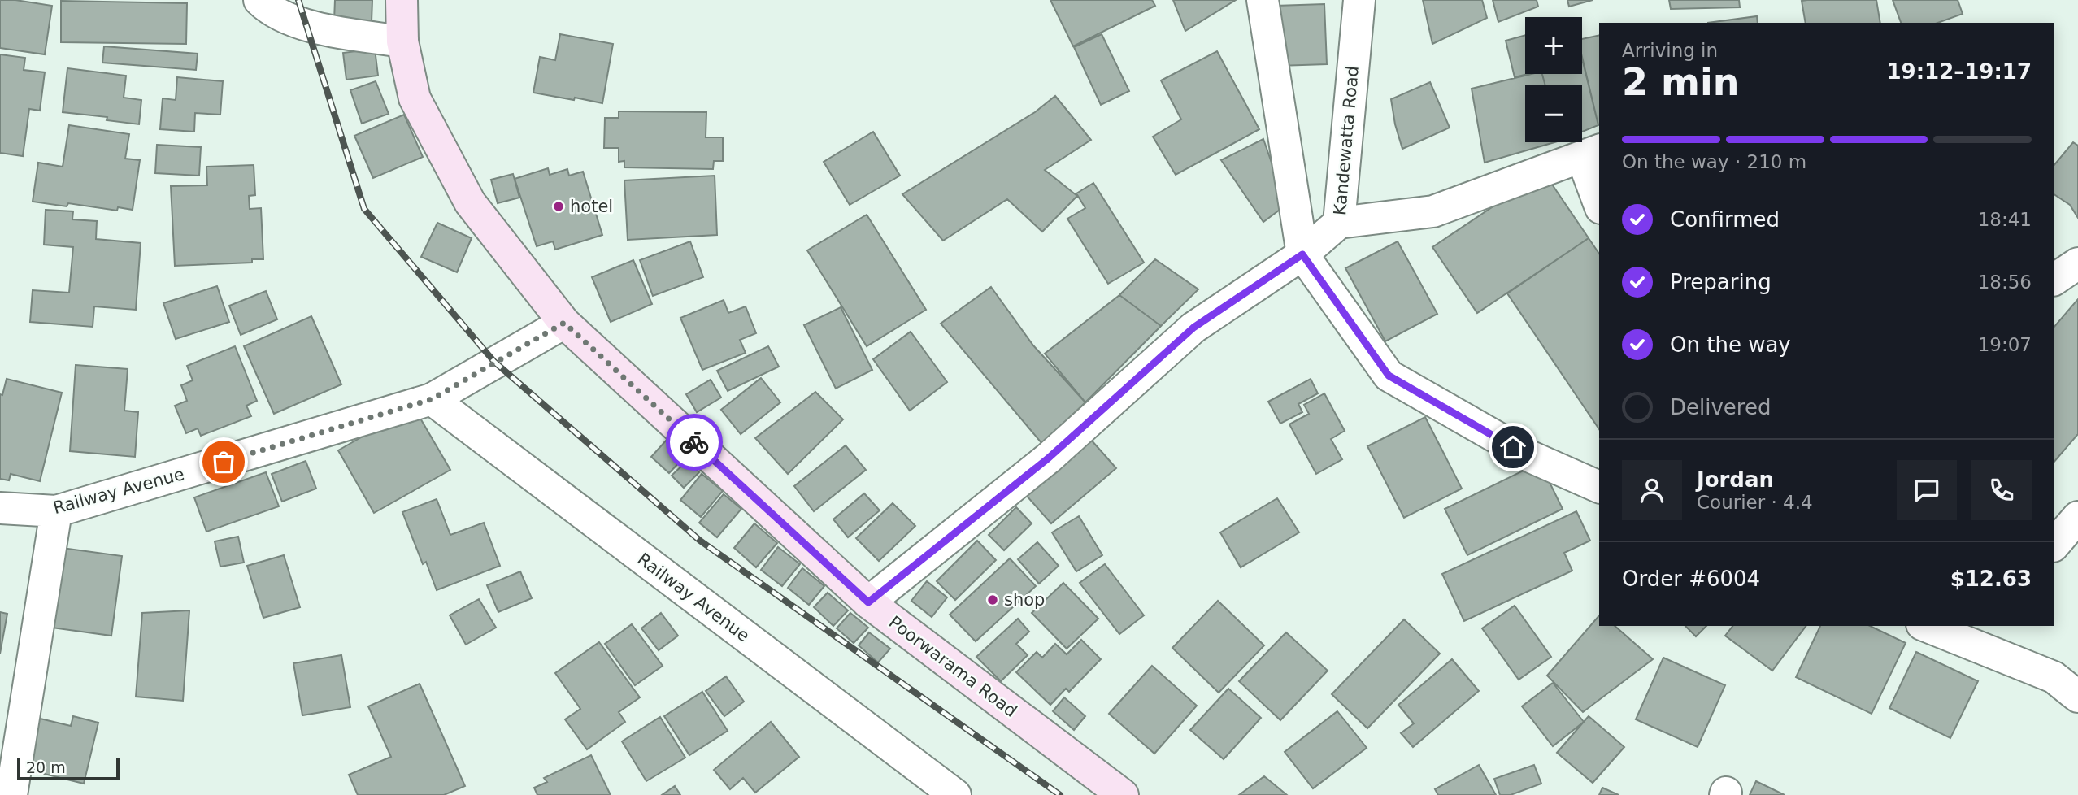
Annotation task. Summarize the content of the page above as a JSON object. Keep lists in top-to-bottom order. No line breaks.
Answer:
{"streets":{"main road":["Poorwarama Road"],"street":["Kandewatta Road","Railway Avenue"]},"crossings":[["Kandewatta Road","Poorwarama Road"],["Railway Avenue","Poorwarama Road"]],"places":["hotel","shop"],"scale_bar":"20 m","page":{"map_buttons":["+","−"],"heading":["2 min","Arriving in","19:12–19:17"],"panel":["Jordan","Courier · 4.4","Order #6004","$12.63"],"bar":"On the way · 210 m","list":[["Confirmed","18:41"],["Preparing","18:56"],["On the way","19:07"],"Delivered"],"scale":"20 m"}}
